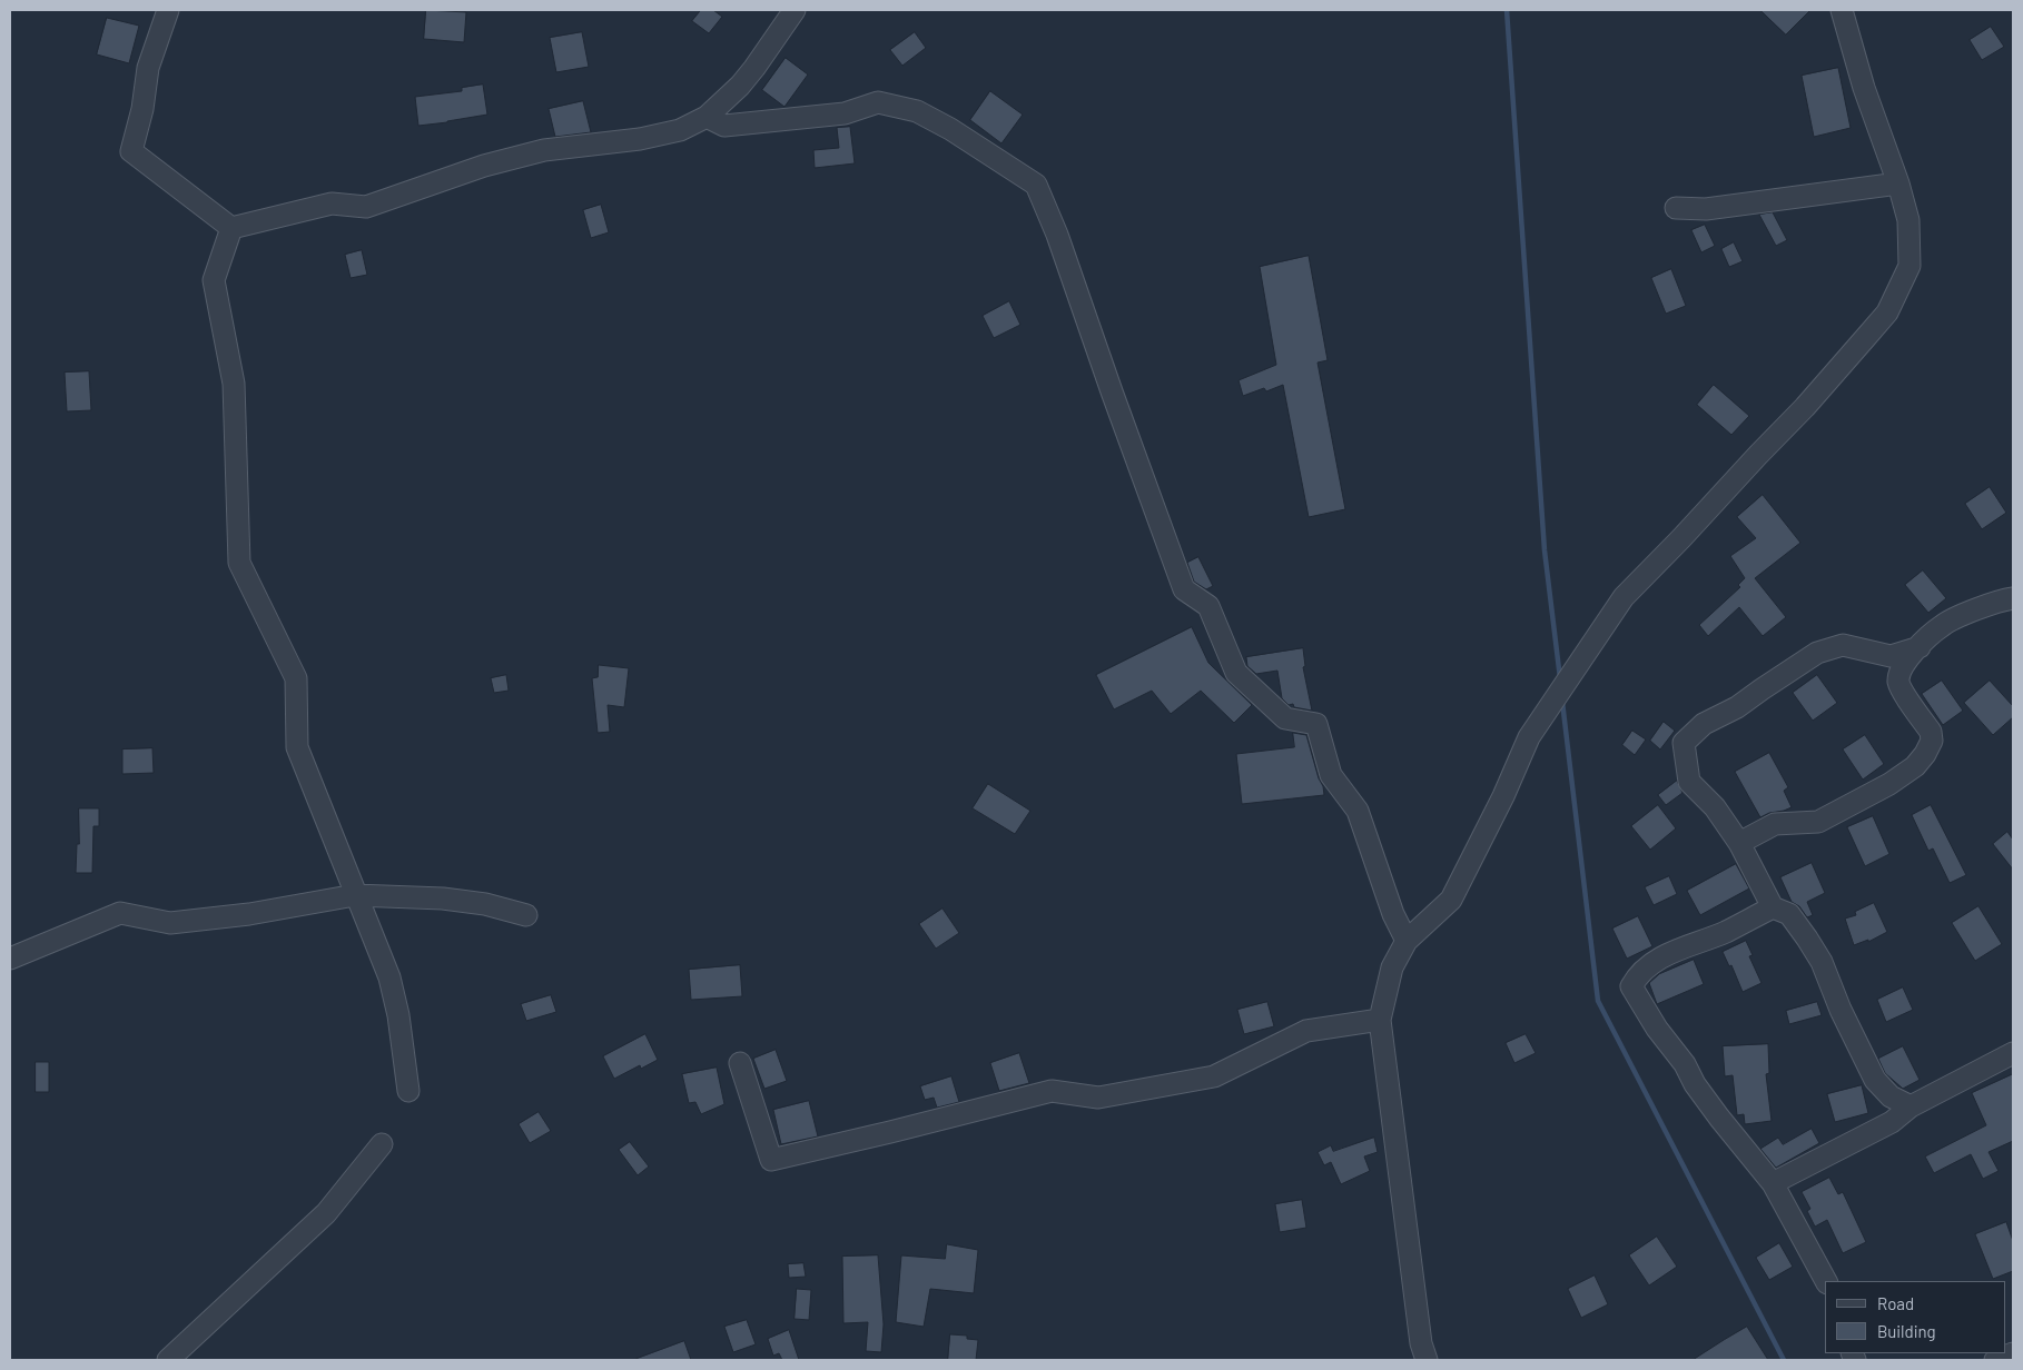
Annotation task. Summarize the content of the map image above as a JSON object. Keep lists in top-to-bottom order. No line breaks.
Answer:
{"legend":["Road","Building"]}
